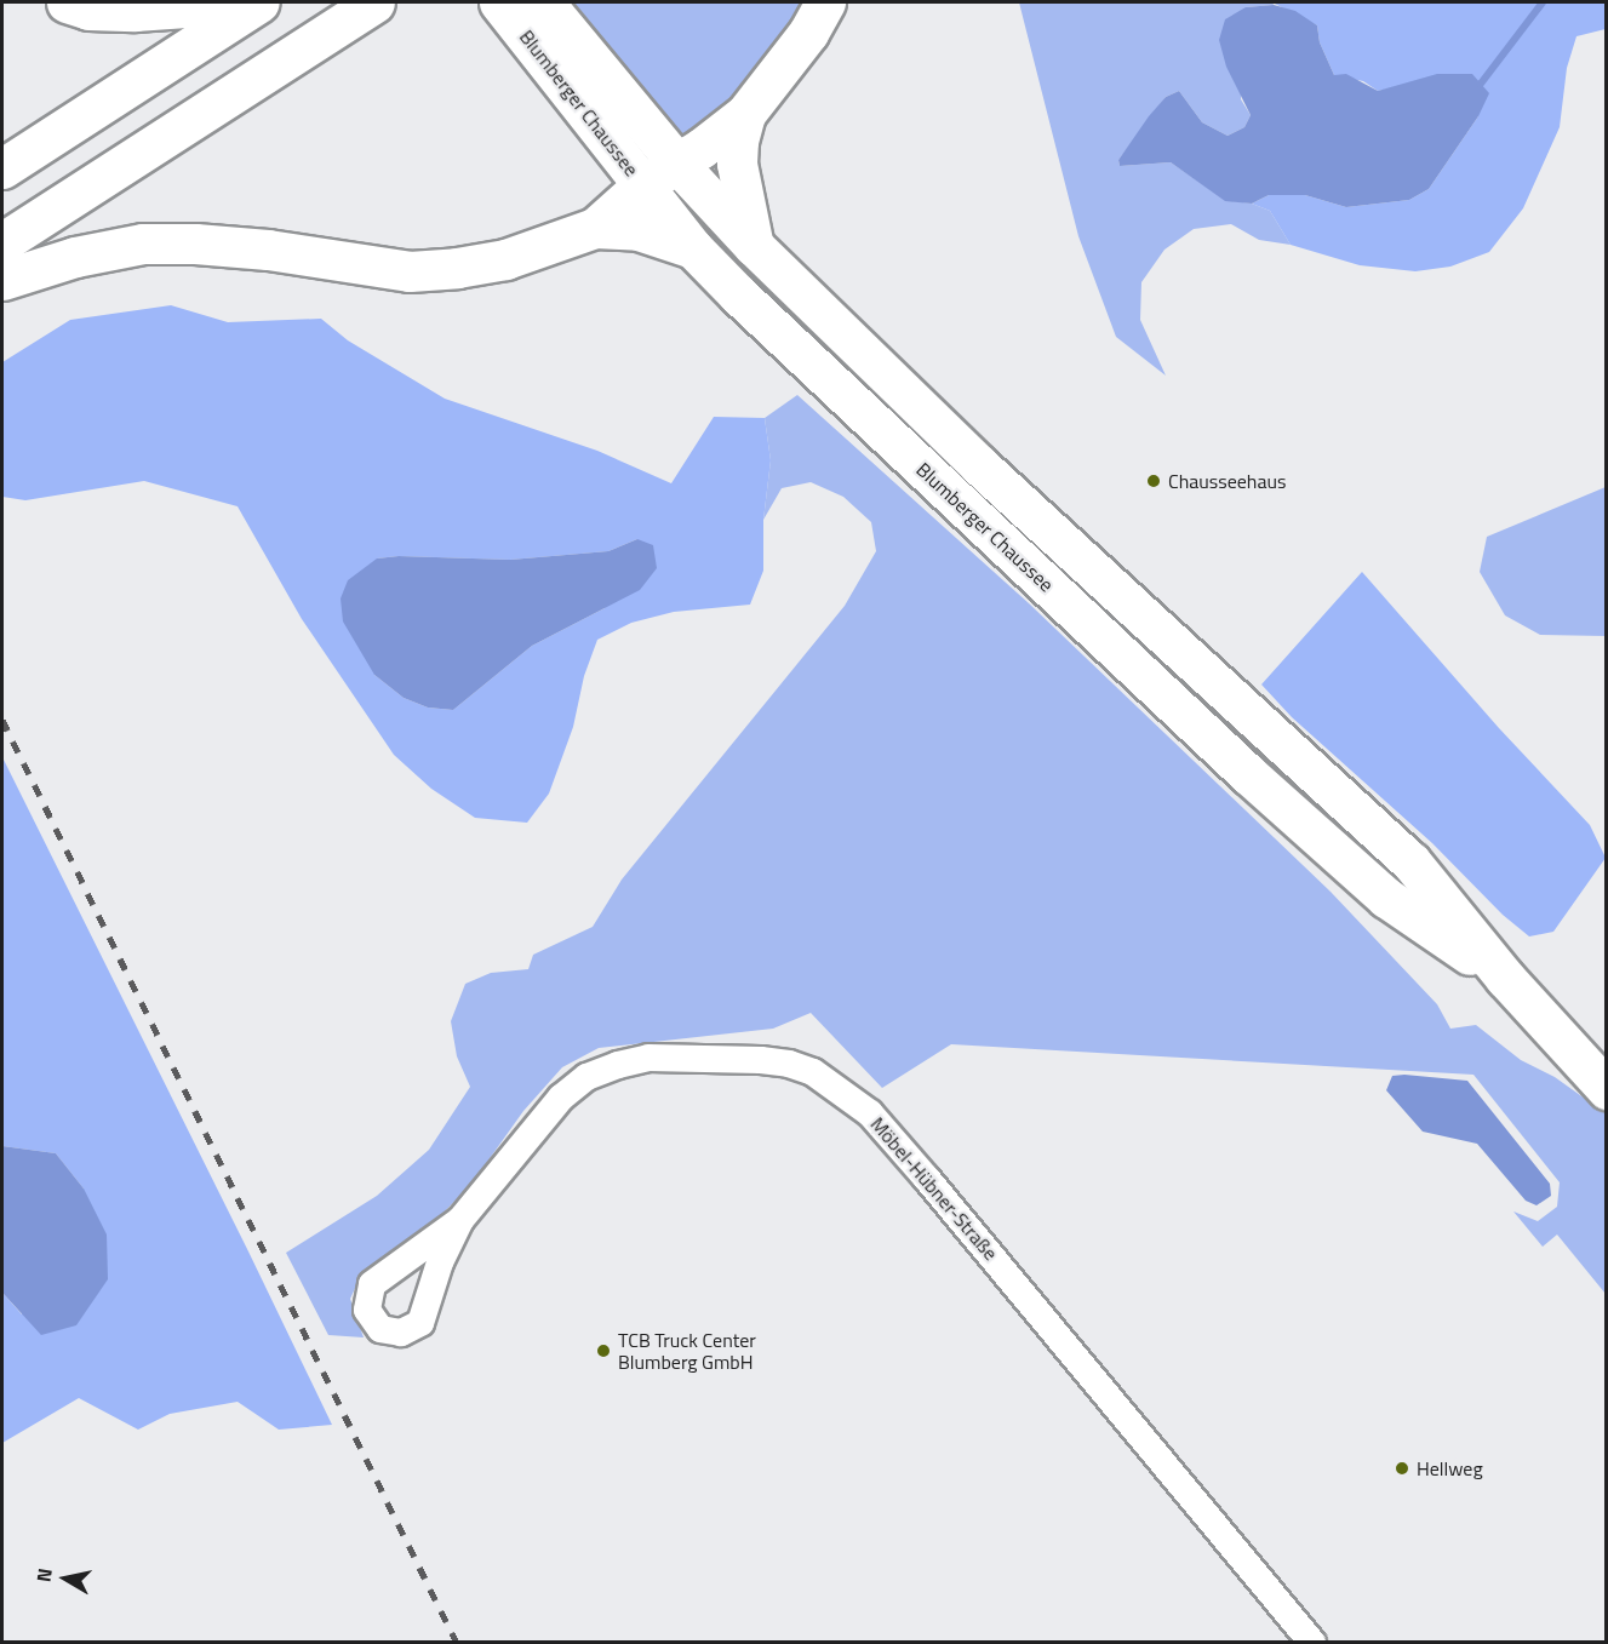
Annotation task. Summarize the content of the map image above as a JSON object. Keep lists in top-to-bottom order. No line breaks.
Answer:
{"streets":{"main road":["Blumberger Chaussee"],"street":["Möbel-Hübner-Straße"]},"places":["Chausseehaus","TCB Truck Center Blumberg GmbH","Hellweg"],"north":"left"}
